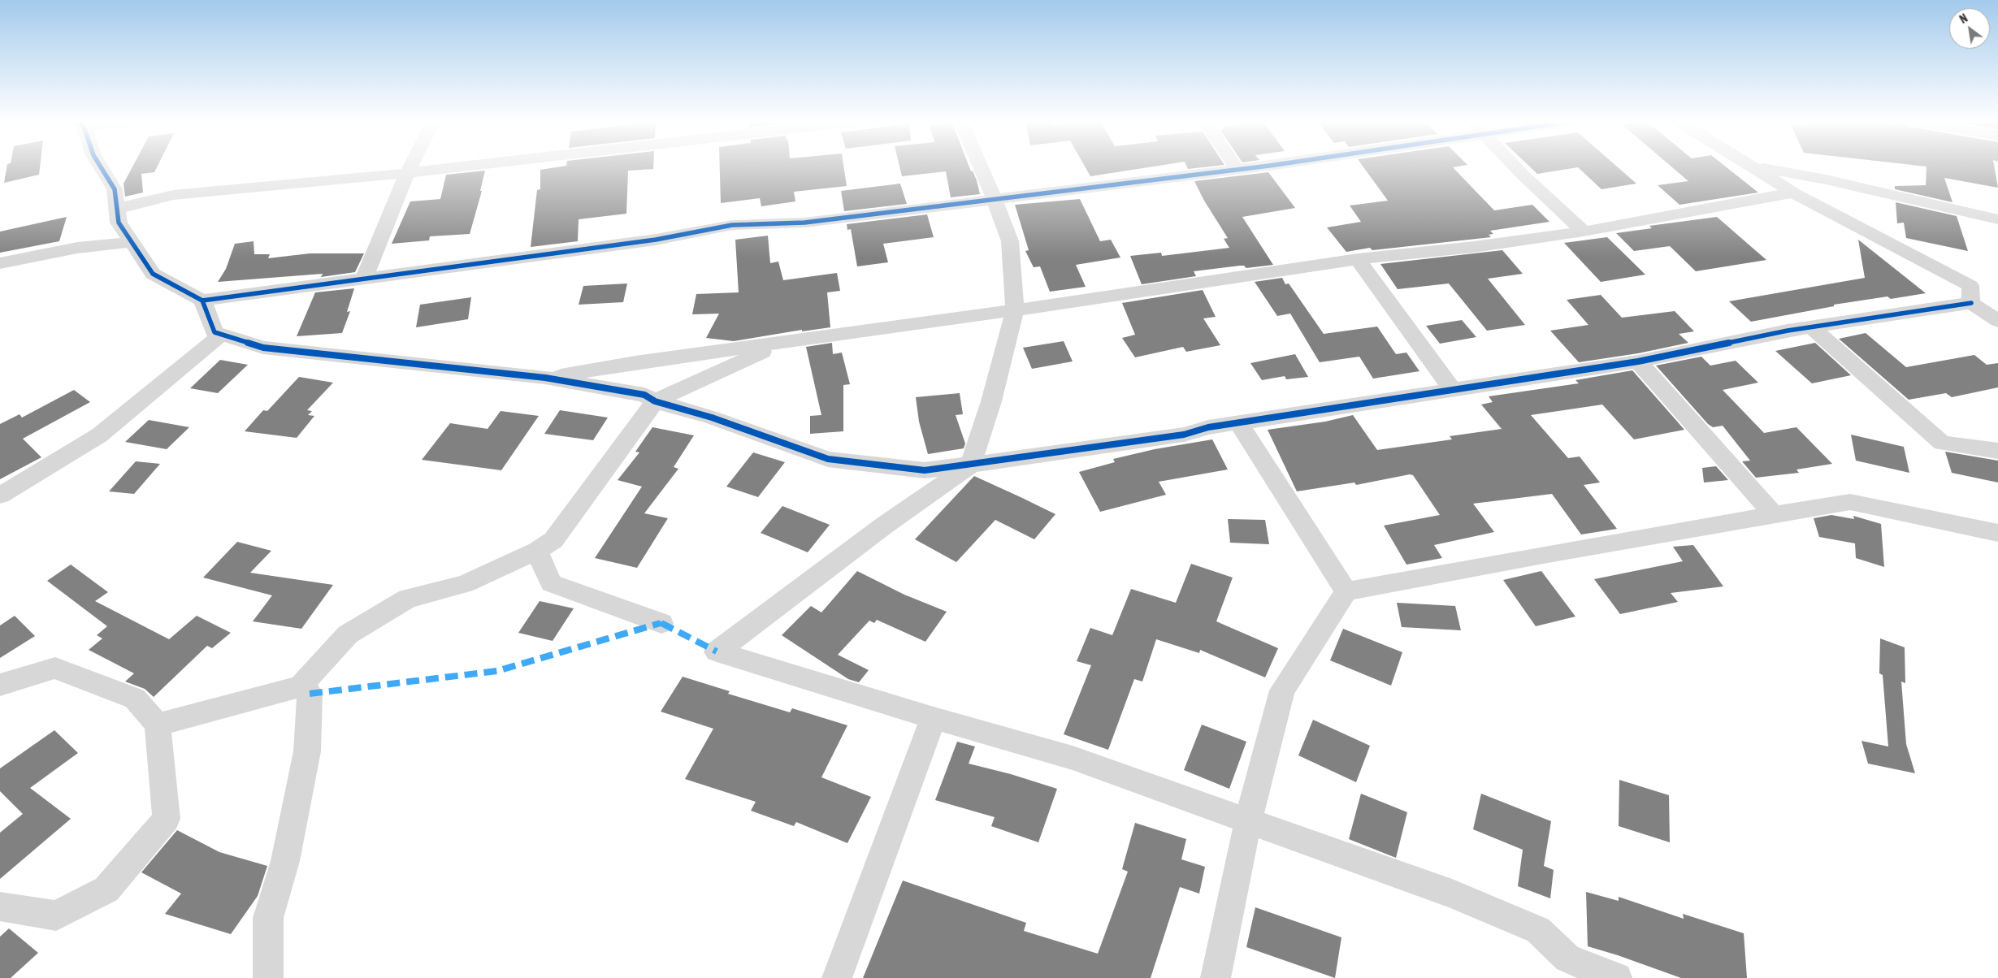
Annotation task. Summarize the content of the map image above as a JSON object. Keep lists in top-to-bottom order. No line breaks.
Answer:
{"north":"top left"}
